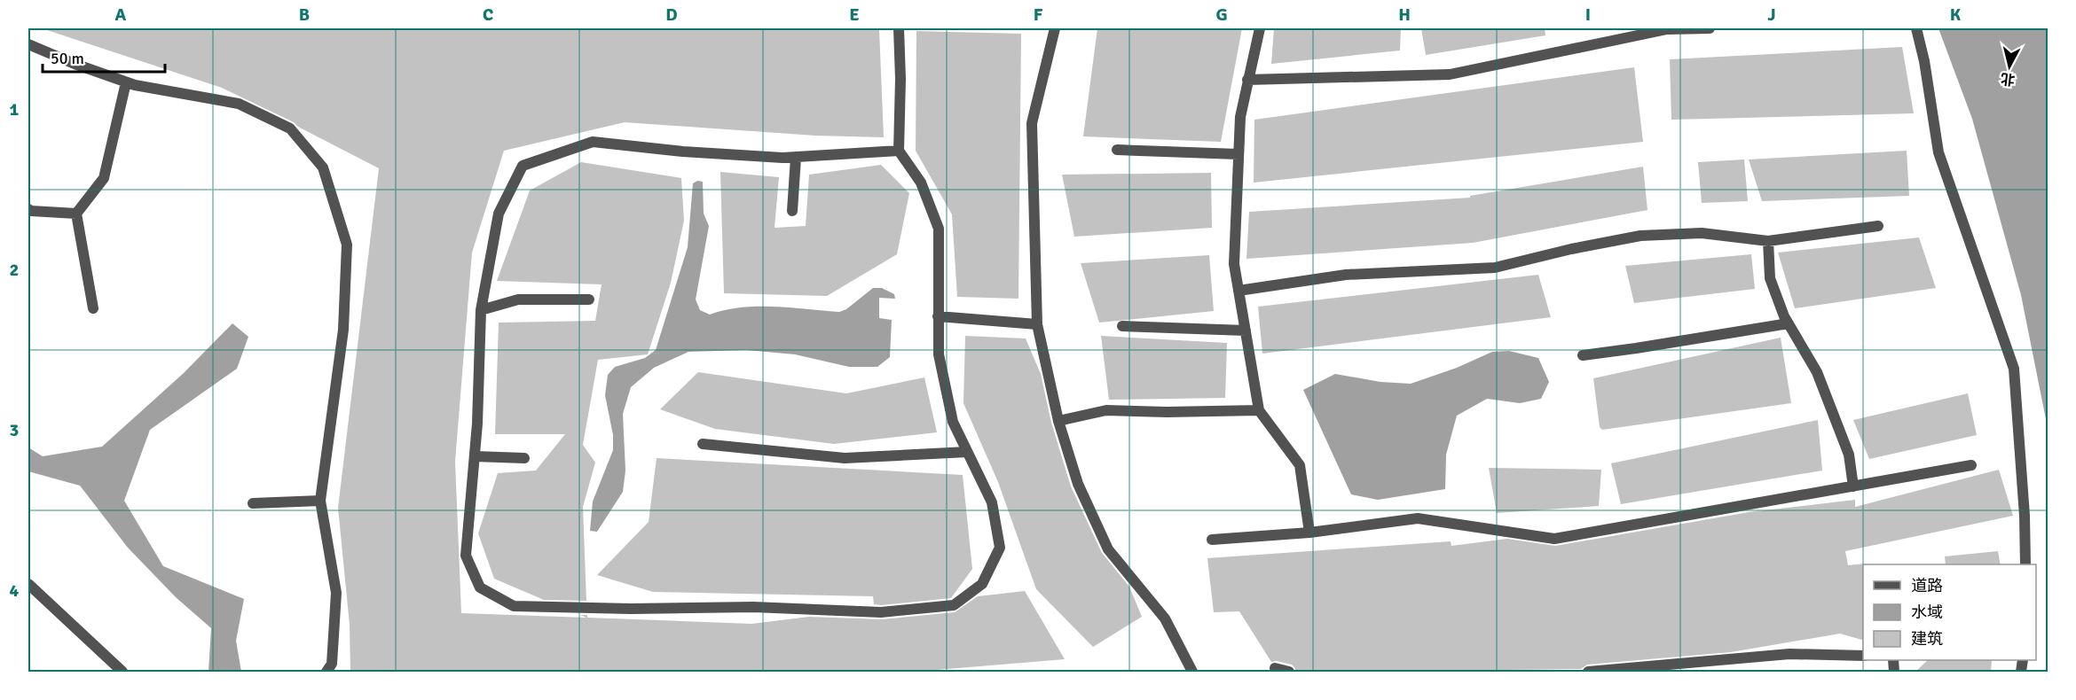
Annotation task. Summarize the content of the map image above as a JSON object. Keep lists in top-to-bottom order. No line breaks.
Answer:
{"legend":["道路","水域","建筑"],"scale_bar":"50 m","north":"bottom","grid":{"columns":["A","B","C","D","E","F","G","H","I","J","K"],"rows":["1","2","3","4"]}}
